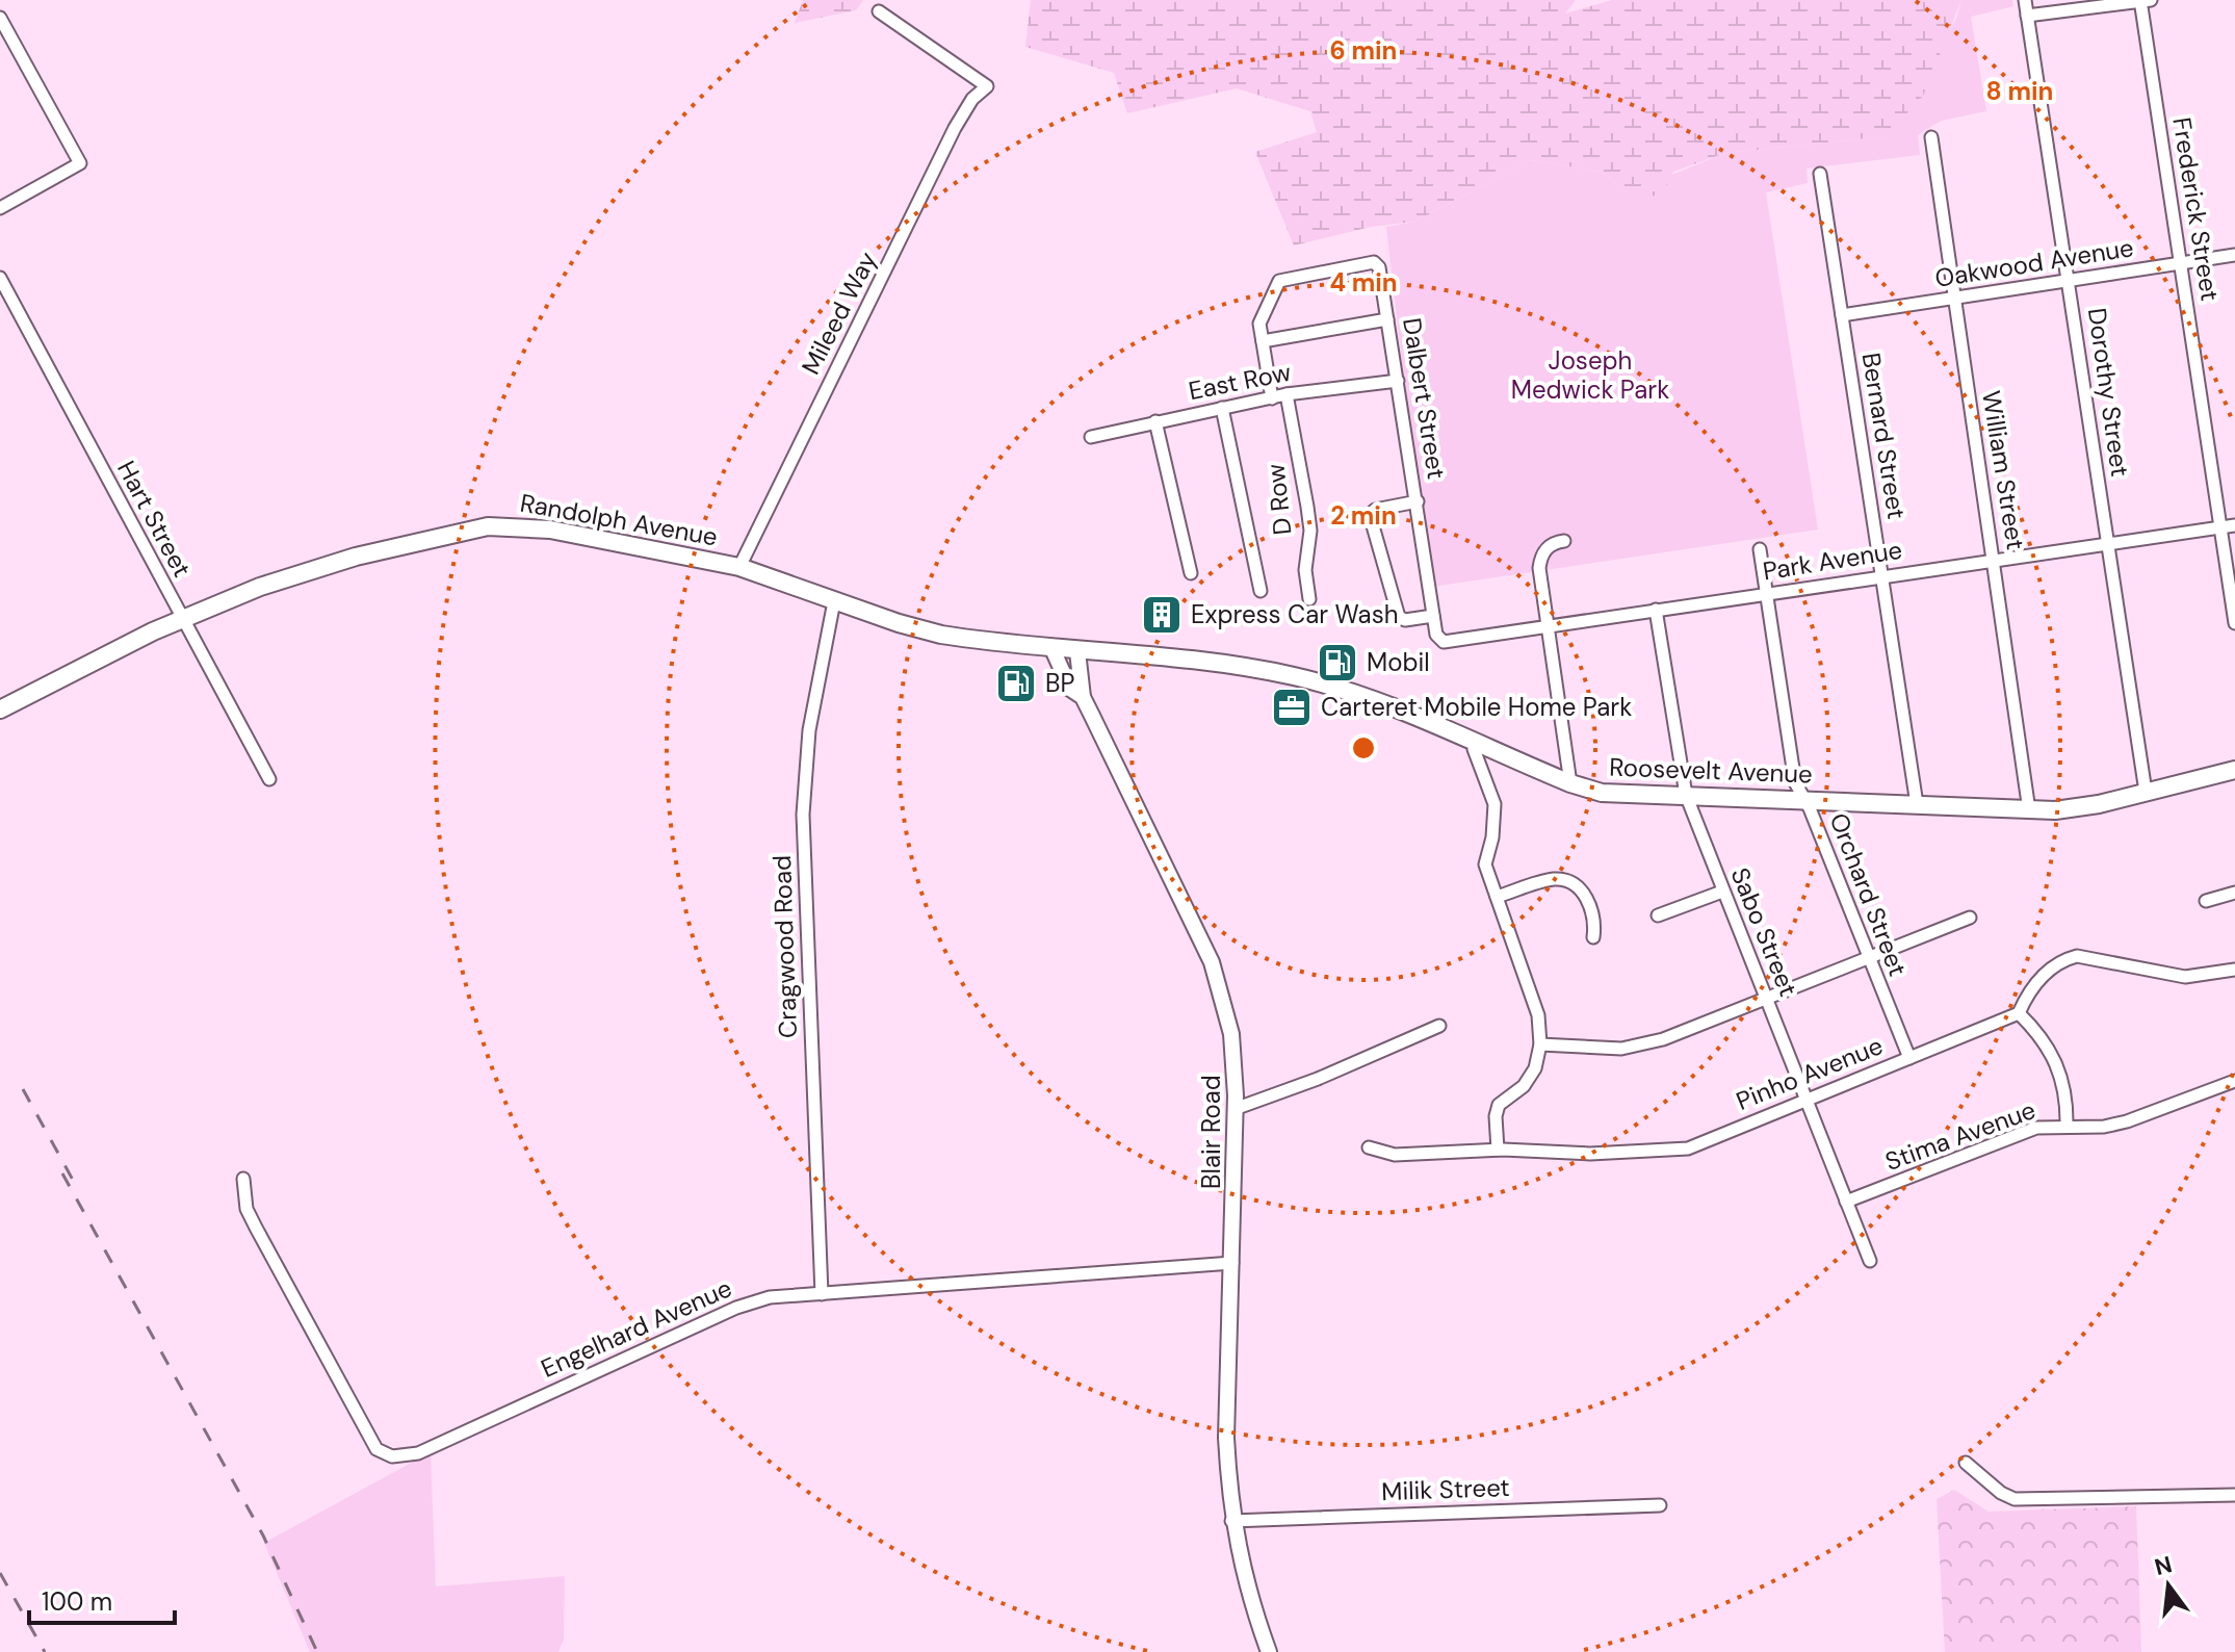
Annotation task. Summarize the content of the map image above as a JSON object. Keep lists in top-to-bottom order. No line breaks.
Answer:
{"streets":{"main road":["Randolph Avenue","Roosevelt Avenue"],"street":["Frederick Street","Oakwood Avenue","Mileed Way","East Row","Dorothy Street","Dalbert Street","Bernard Street","William Street","D Row","Hart Street","Park Avenue","Orchard Street","Sabo Street","Cragwood Road","Pinho Avenue","Blair Road","Stima Avenue","Engelhard Avenue","Milik Street"]},"crossings":[["Frederick Street","Oakwood Avenue"],["Frederick Street","Park Avenue"],["Oakwood Avenue","Dorothy Street"],["Oakwood Avenue","Bernard Street"],["Oakwood Avenue","William Street"],["Mileed Way","Randolph Avenue"],["East Row","Dalbert Street"],["East Row","D Row"],["Dorothy Street","Park Avenue"],["Dorothy Street","Roosevelt Avenue"],["Dalbert Street","Park Avenue"],["Bernard Street","Park Avenue"],["Bernard Street","Roosevelt Avenue"],["William Street","Park Avenue"],["William Street","Roosevelt Avenue"],["Hart Street","Randolph Avenue"],["Randolph Avenue","Roosevelt Avenue"],["Randolph Avenue","Cragwood Road"],["Randolph Avenue","Blair Road"],["Park Avenue","Orchard Street"],["Park Avenue","Sabo Street"],["Roosevelt Avenue","Orchard Street"],["Roosevelt Avenue","Sabo Street"],["Roosevelt Avenue","Blair Road"],["Orchard Street","Pinho Avenue"],["Sabo Street","Pinho Avenue"],["Sabo Street","Stima Avenue"],["Cragwood Road","Engelhard Avenue"],["Blair Road","Engelhard Avenue"],["Blair Road","Milik Street"]],"parks":["Joseph Medwick Park"],"places":{"building":["Express Car Wash"],"fuel station":["Mobil","BP"],"office":["Carteret Mobile Home Park"]},"scale_bar":"100 m","north":"top","rings":["6 min","8 min","4 min","2 min"]}
